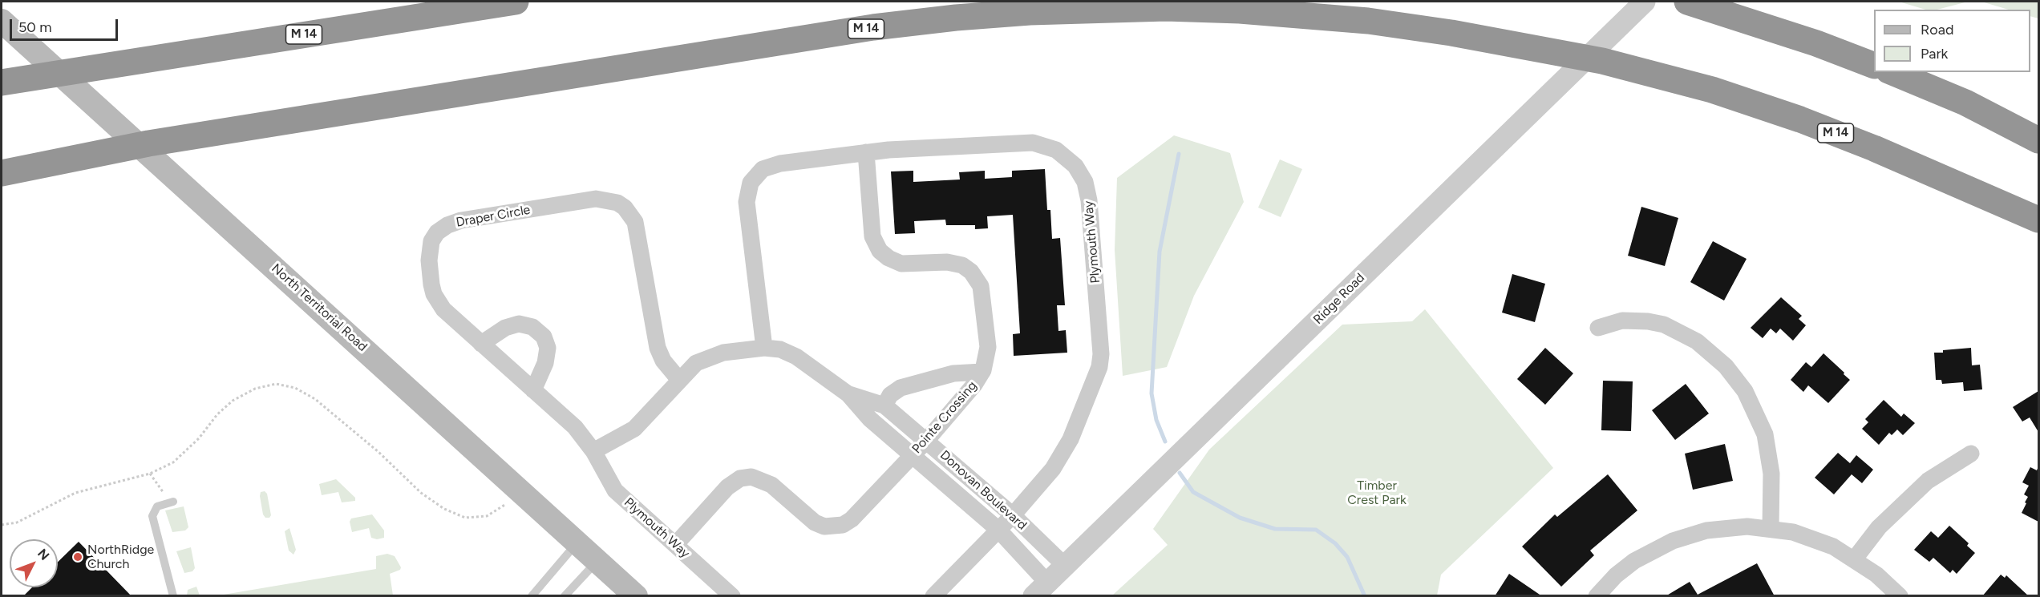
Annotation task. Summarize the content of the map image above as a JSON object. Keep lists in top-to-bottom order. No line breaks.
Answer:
{"streets":{"highway":["M 14"],"main road":["North Territorial Road"],"street":["Draper Circle","Plymouth Way","Ridge Road","Pointe Crossing","Donovan Boulevard"]},"crossings":[["Draper Circle","Plymouth Way"],["Draper Circle","Donovan Boulevard"],["Plymouth Way","Pointe Crossing"],["Plymouth Way","Donovan Boulevard"],["Ridge Road","Donovan Boulevard"],["Pointe Crossing","Donovan Boulevard"]],"parks":["Timber Crest Park"],"places":["NorthRidge Church"],"legend":["Road","Park"],"scale_bar":"50 m","north":"top right"}
